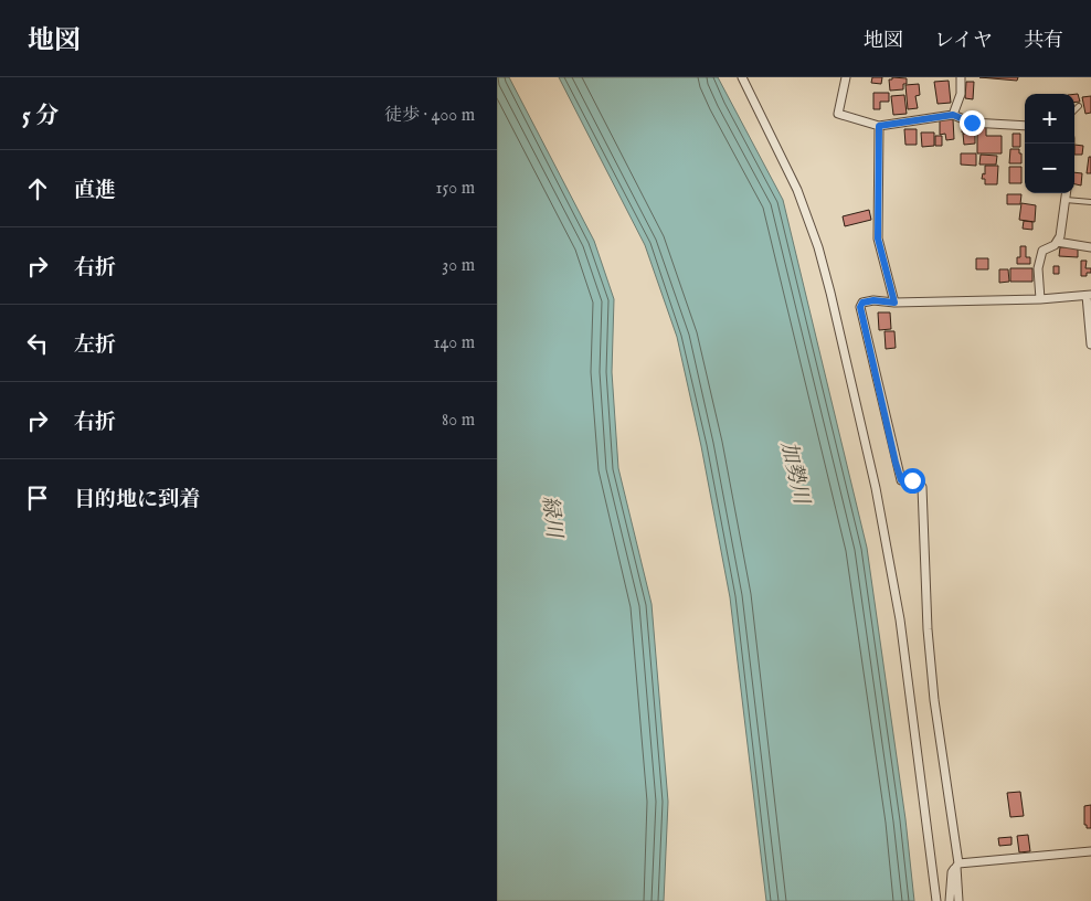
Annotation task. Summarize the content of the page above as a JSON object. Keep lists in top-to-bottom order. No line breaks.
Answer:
{"water":["加勢川","緑川"],"page":{"header":"地図","nav":["地図","レイヤ","共有"],"heading":["5 分","徒歩 · 400 m"],"map_buttons":["+","−"],"list":[["直進","150 m"],["右折","30 m"],["左折","140 m"],["右折","80 m"],"目的地に到着"]}}
